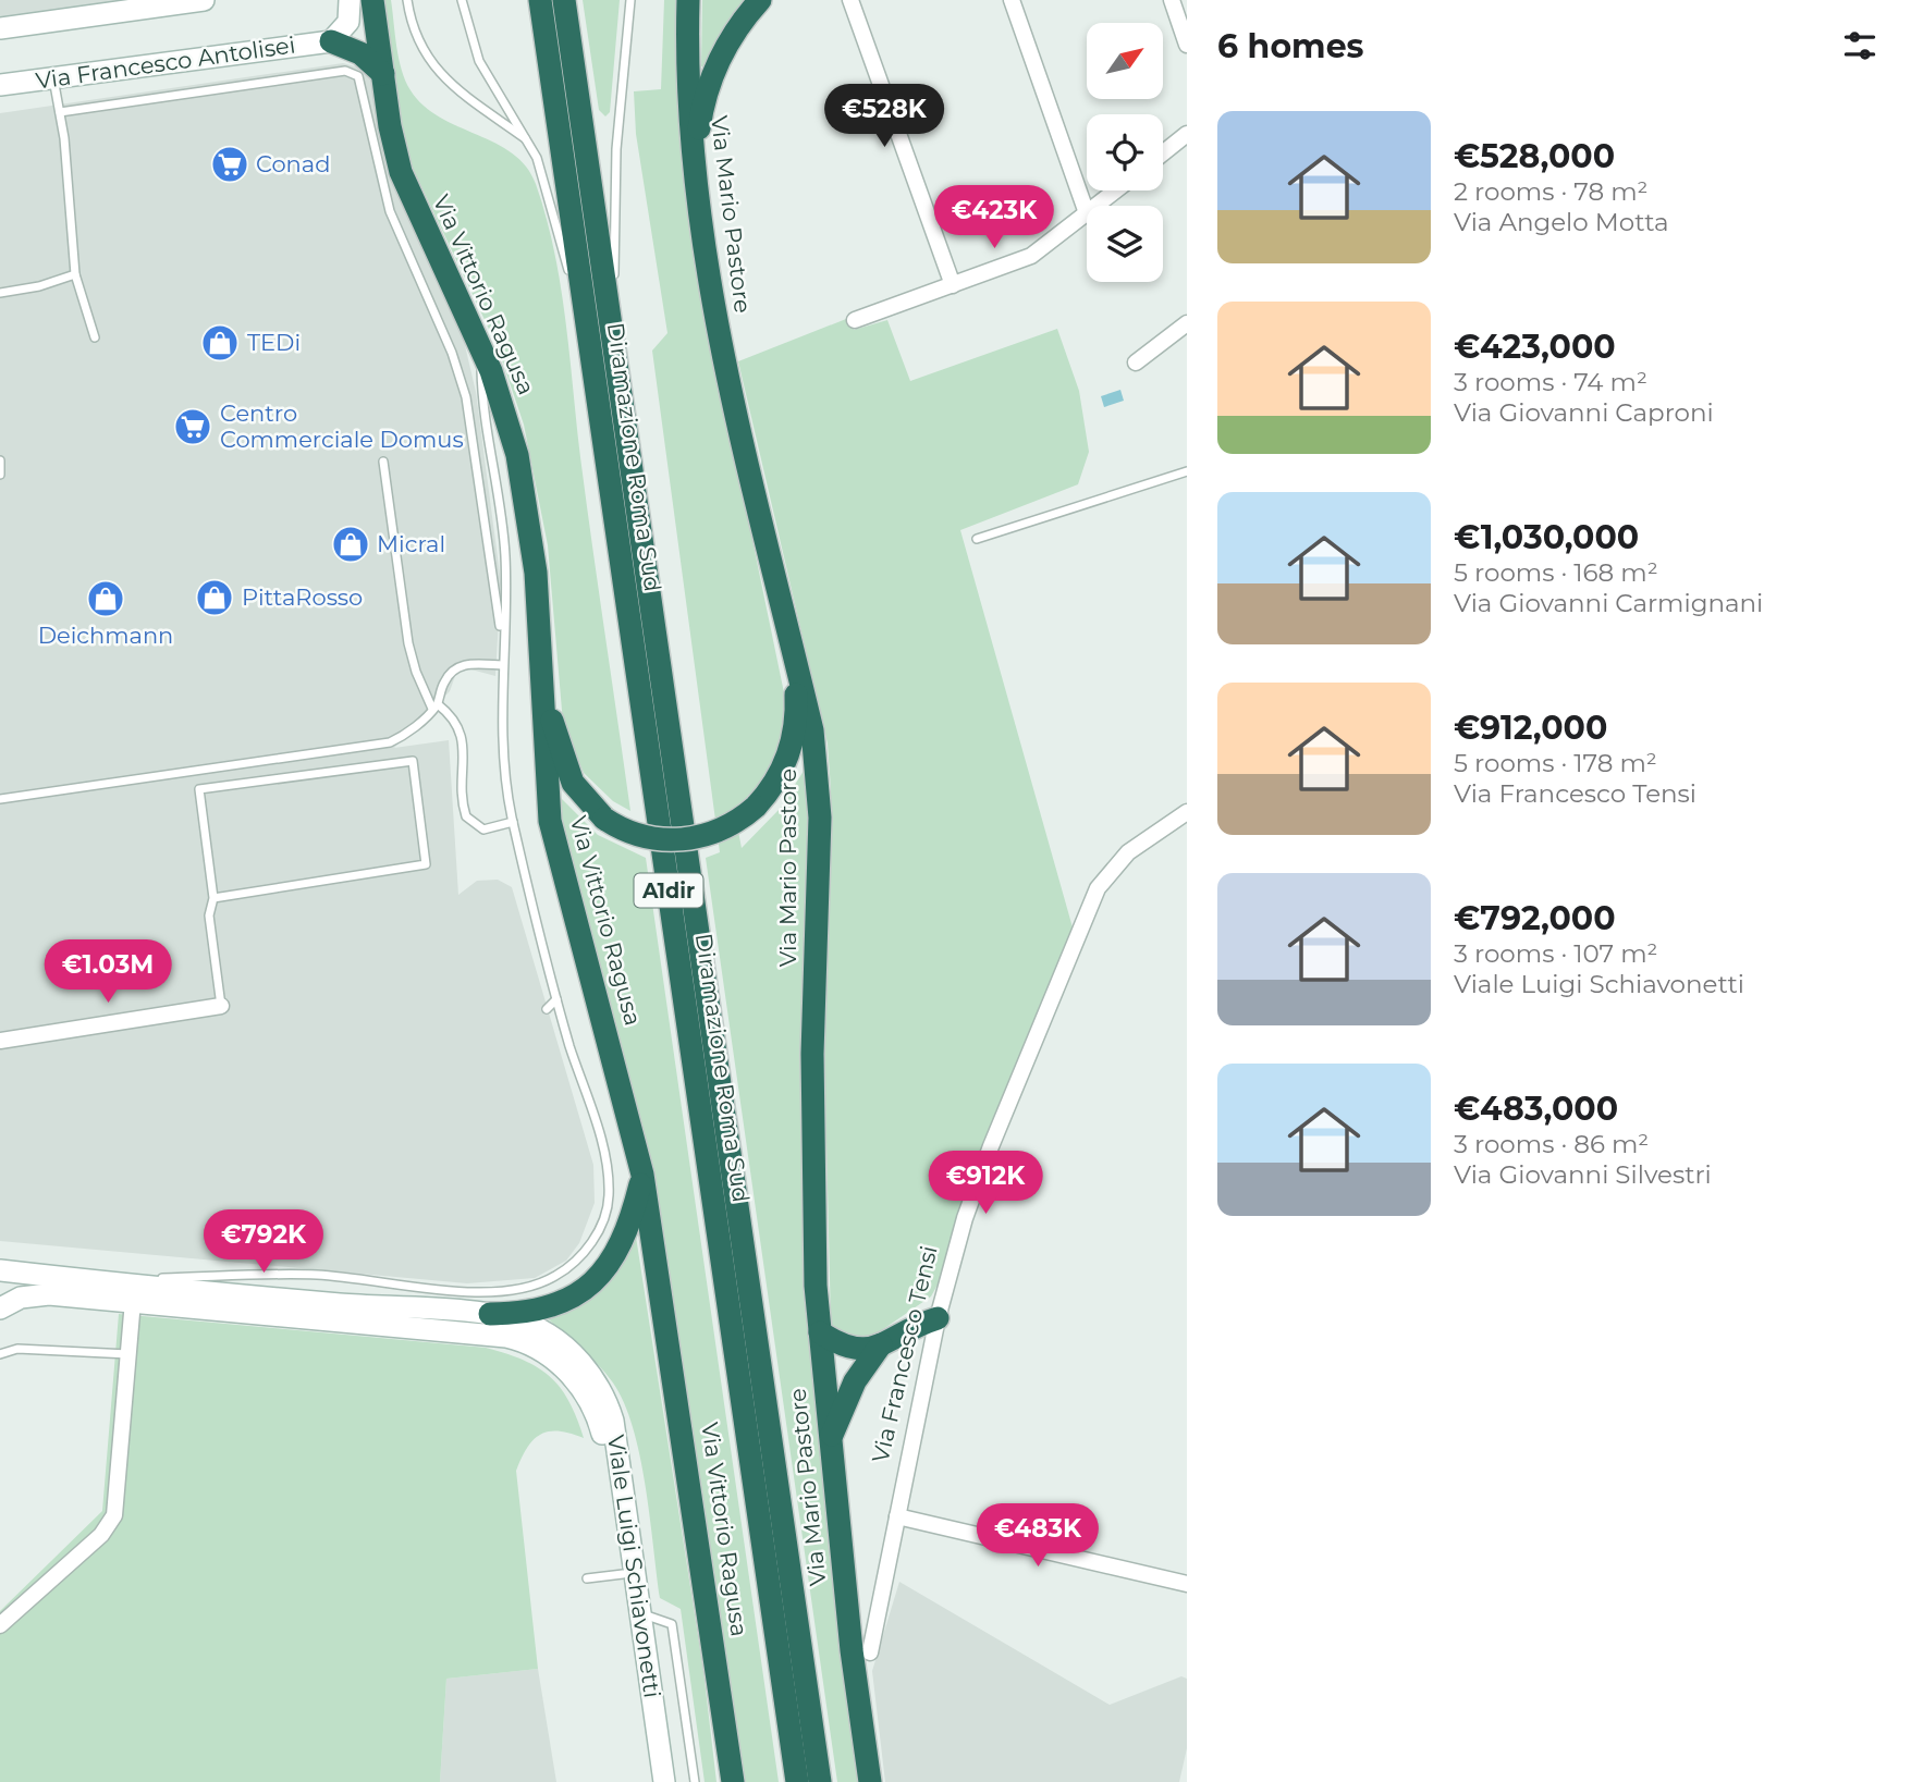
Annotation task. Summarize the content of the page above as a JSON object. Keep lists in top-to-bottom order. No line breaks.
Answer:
{"streets":{"highway":["Via Mario Pastore","Via Vittorio Ragusa","Diramazione Roma Sud","A1dir"],"street":["Via Francesco Antolisei","Via Francesco Tensi","Viale Luigi Schiavonetti"]},"places":{"supermarket":["Conad","Centro Commerciale Domus"],"shop":["TEDi","Micral","PittaRosso","Deichmann"]},"north":"top right","page":{"heading":"6 homes","price":["€528K","€423K","€1.03M","€912K","€792K","€483K"],"list":[{"name":"€528,000","note":"2 rooms · 78 m² · Via Angelo Motta"},{"name":"€423,000","note":"3 rooms · 74 m² · Via Giovanni Caproni"},{"name":"€1,030,000","note":"5 rooms · 168 m² · Via Giovanni Carmignani"},{"name":"€912,000","note":"5 rooms · 178 m² · Via Francesco Tensi"},{"name":"€792,000","note":"3 rooms · 107 m² · Viale Luigi Schiavonetti"},{"name":"€483,000","note":"3 rooms · 86 m² · Via Giovanni Silvestri"}]}}
